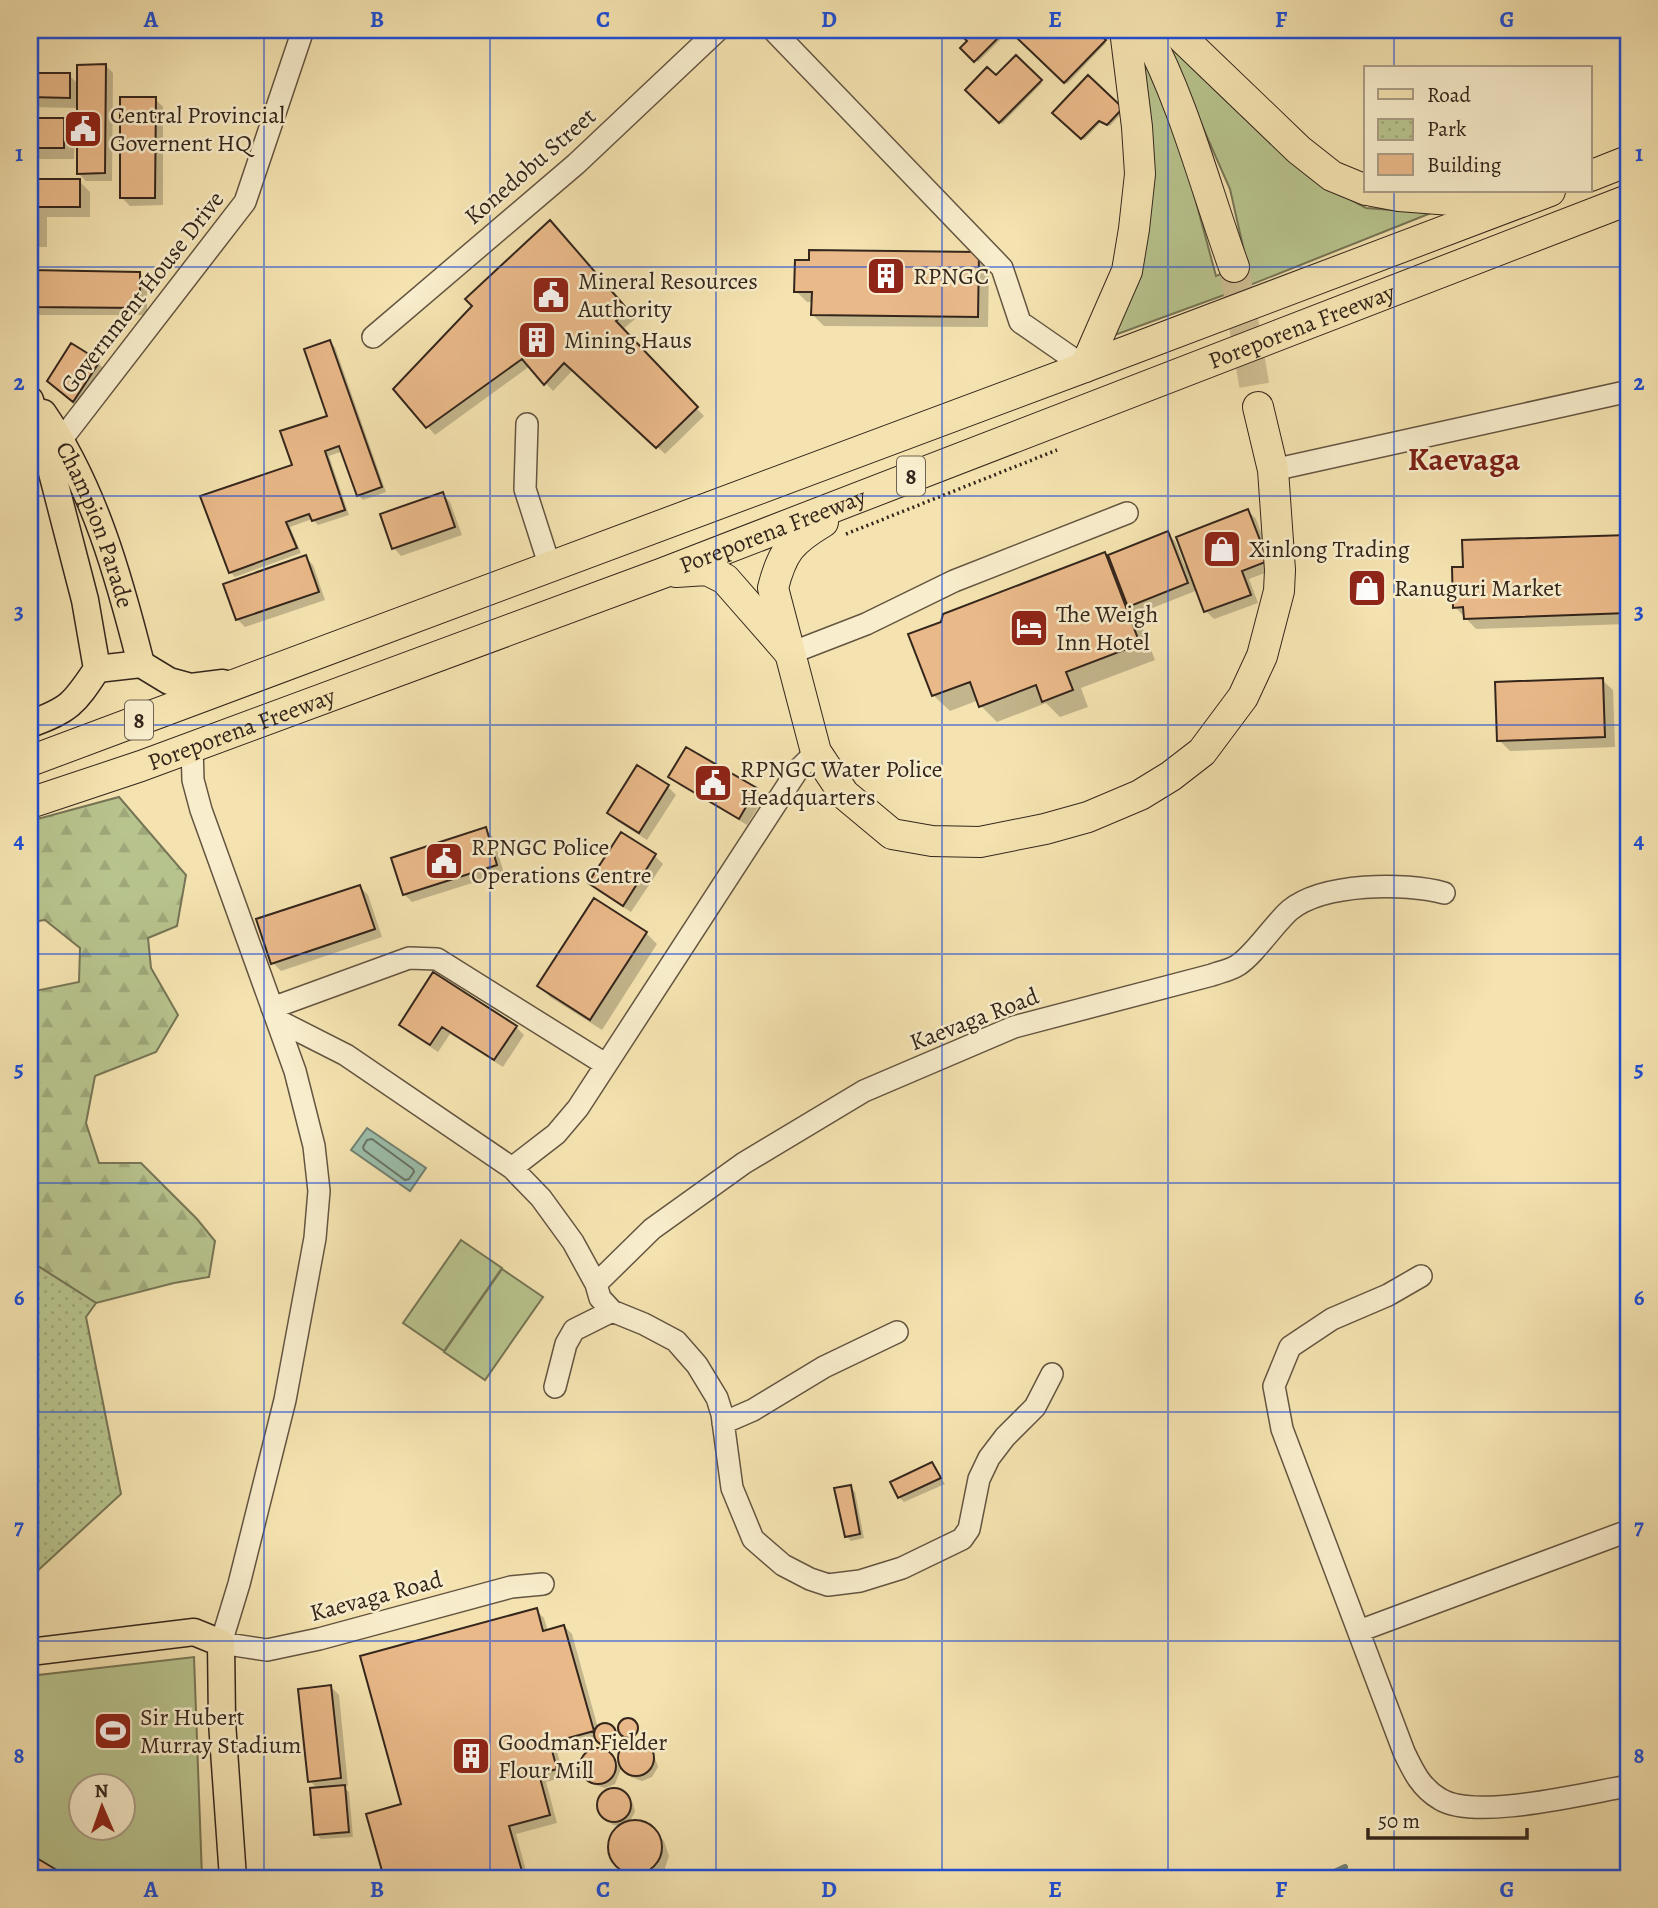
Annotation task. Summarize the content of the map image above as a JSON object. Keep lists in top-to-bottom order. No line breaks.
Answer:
{"streets":{"highway":["Poreporena Freeway","8"],"main road":["Champion Parade"],"street":["Konedobu Street","Government House Drive","Kaevaga Road"]},"crossings":[["Government House Drive","Champion Parade"]],"districts":["Kaevaga"],"places":{"public building":["Central Provincial Governent HQ","Mineral Resources Authority","RPNGC Water Police Headquarters","RPNGC Police Operations Centre"],"building":["RPNGC","Mining Haus","Goodman Fielder Flour Mill"],"shop":["Xinlong Trading","Ranuguri Market"],"hotel":["The Weigh Inn Hotel"],"sports":["Sir Hubert Murray Stadium"]},"legend":["Road","Park","Building"],"scale_bar":"50 m","north":"top","grid":{"columns":["A","B","C","D","E","F","G"],"rows":["1","2","3","4","5","6","7","8"]}}
